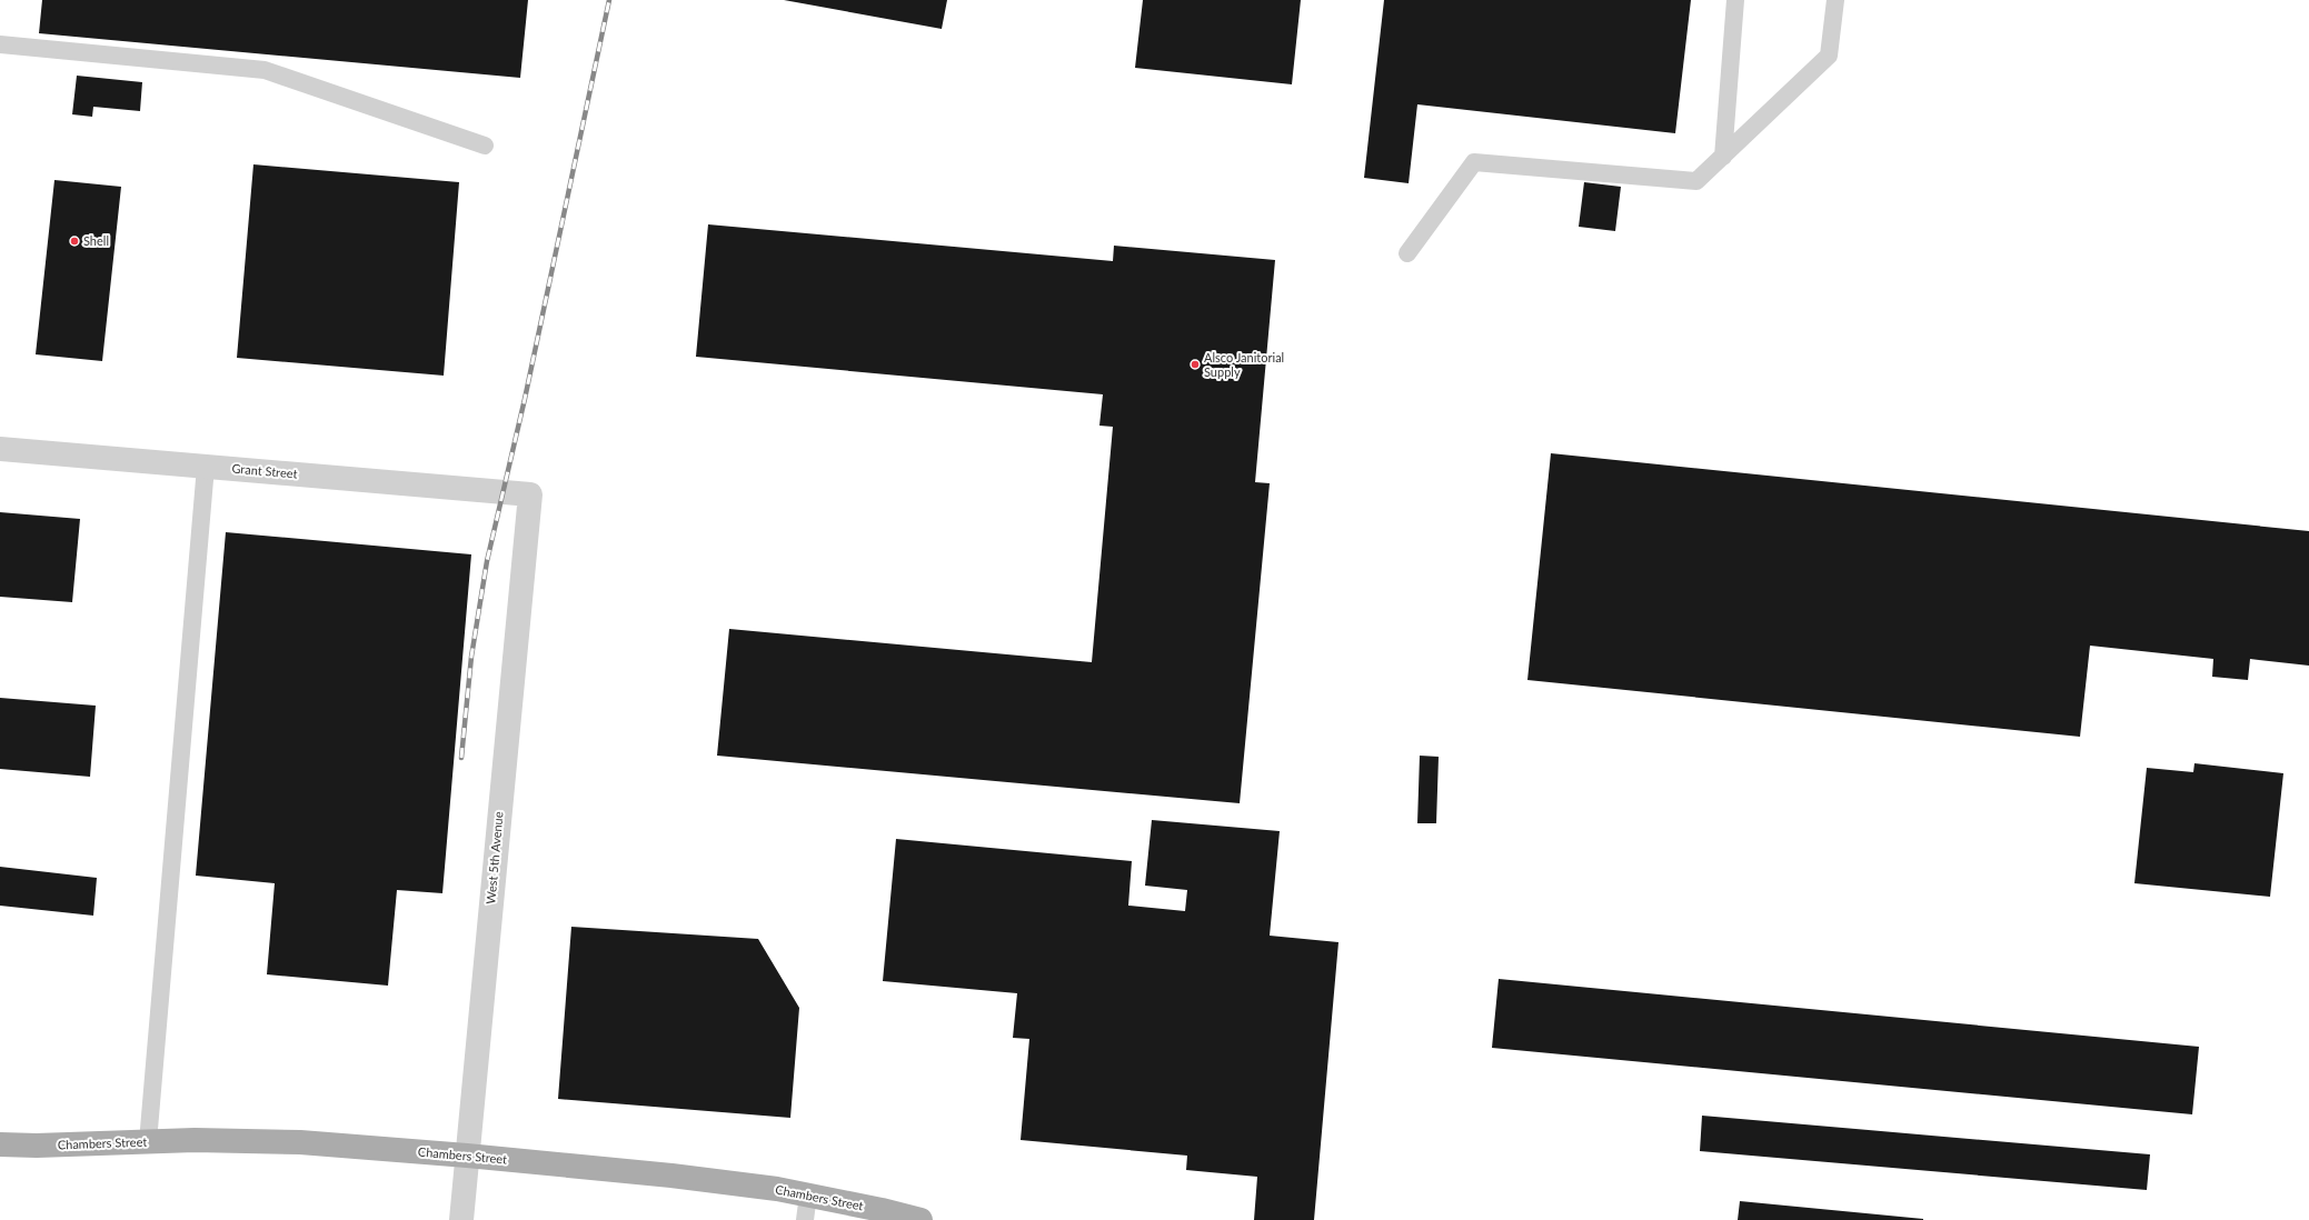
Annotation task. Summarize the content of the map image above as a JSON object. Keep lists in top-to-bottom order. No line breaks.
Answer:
{"streets":{"main road":["Chambers Street"],"street":["Grant Street","West 5th Avenue"]},"crossings":[["Grant Street","West 5th Avenue"],["West 5th Avenue","Chambers Street"]],"places":["Shell","Alsco Janitorial Supply"]}
